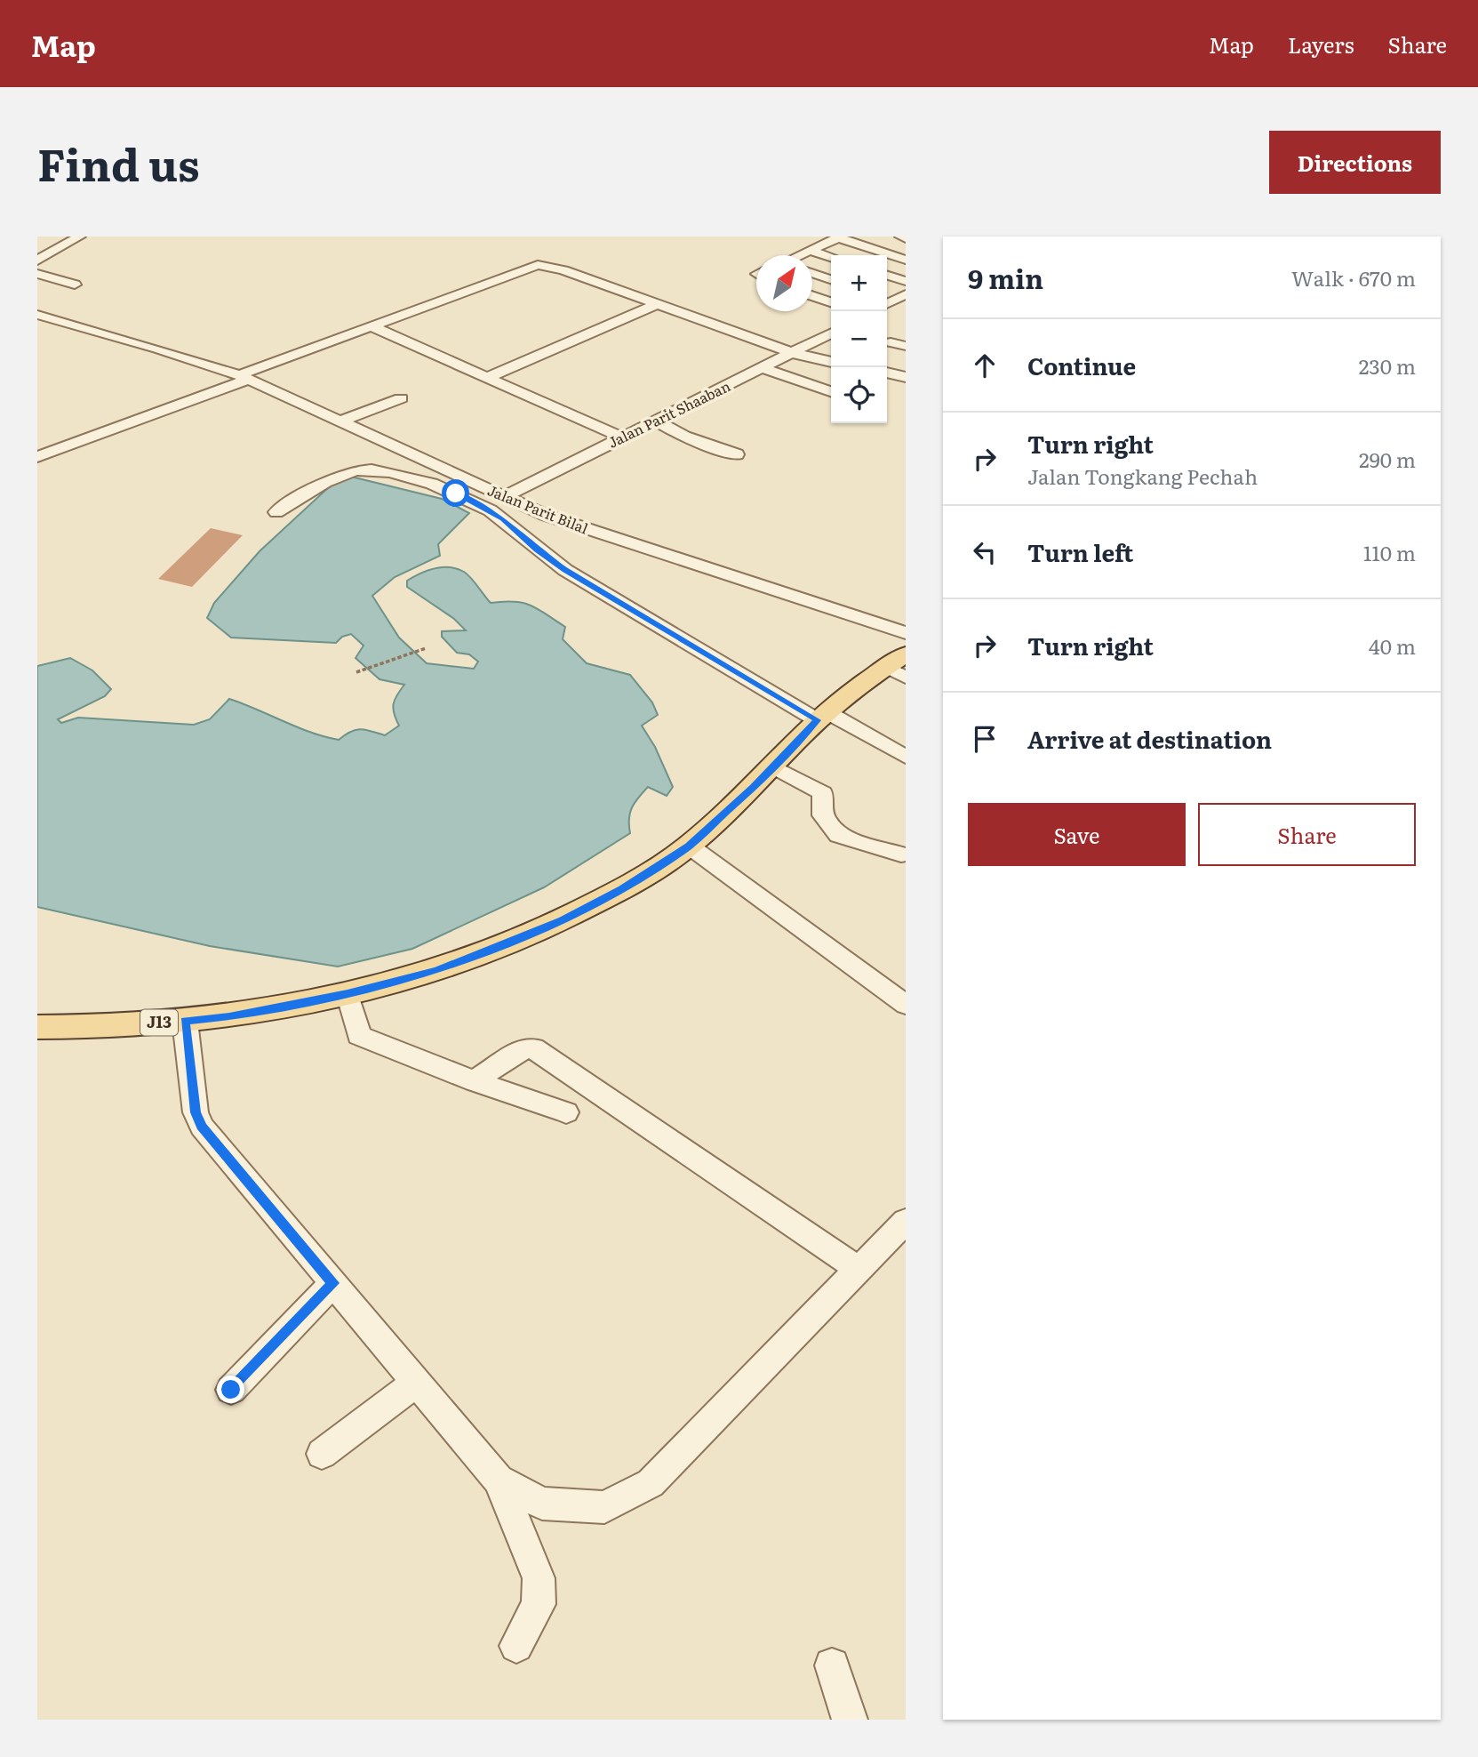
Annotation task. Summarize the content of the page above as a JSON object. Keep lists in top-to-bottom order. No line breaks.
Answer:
{"streets":{"main road":["J13"],"street":["Jalan Parit Shaaban","Jalan Parit Bilal"]},"crossings":[["Jalan Parit Shaaban","Jalan Parit Bilal"]],"north":"top right","page":{"header":"Map","nav":["Map","Layers","Share"],"title":"Find us","buttons":["Directions",["Save","Share"]],"heading":["9 min","Walk · 670 m"],"map_buttons":["+","−"],"list":[["Continue","230 m"],["Turn right","Jalan Tongkang Pechah","290 m"],["Turn left","110 m"],["Turn right","40 m"],"Arrive at destination"]}}
